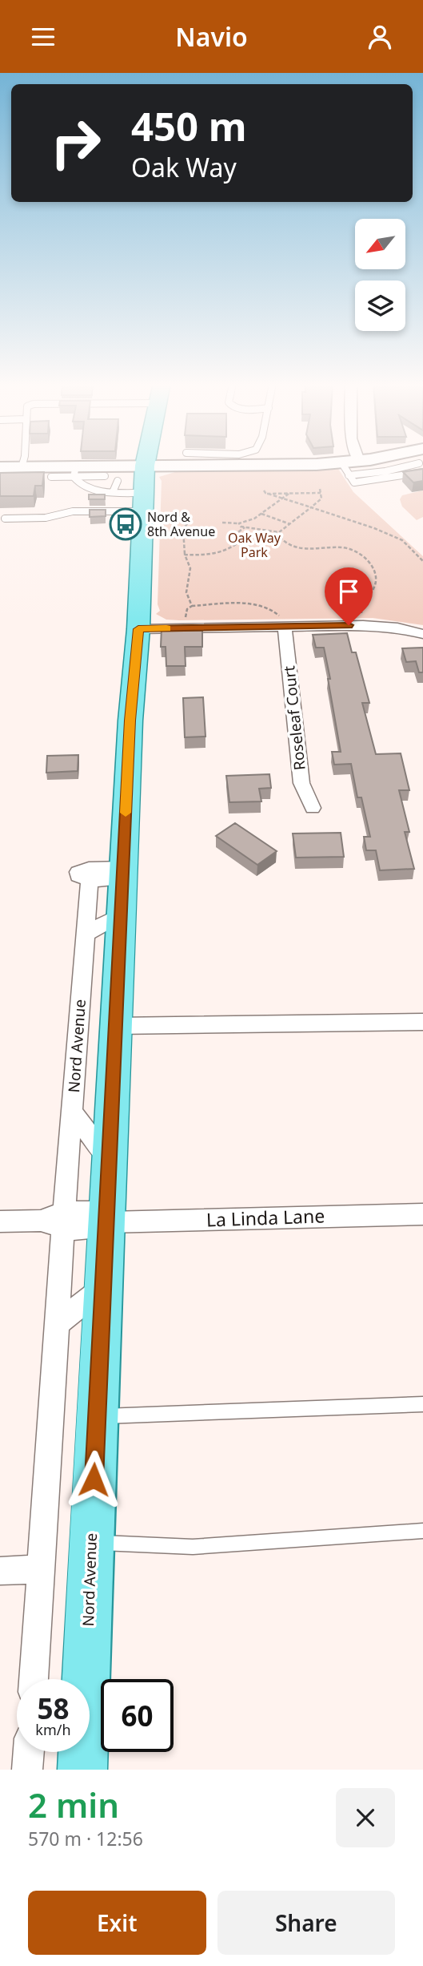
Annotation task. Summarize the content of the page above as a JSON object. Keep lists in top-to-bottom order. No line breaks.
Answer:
{"streets":{"main road":["Nord Avenue"],"street":["Roseleaf Court","La Linda Lane"]},"crossings":[["Nord Avenue","La Linda Lane"]],"parks":["Oak Way Park"],"places":{"bus stop":["Nord & 8th Avenue"]},"north":"bottom left","page":{"header":"Navio","turn":["450 m","Oak Way"],"speed":"58 km/h","limit":"60","heading":["2 min","570 m · 12:56"],"buttons":["Exit","Share"]}}
